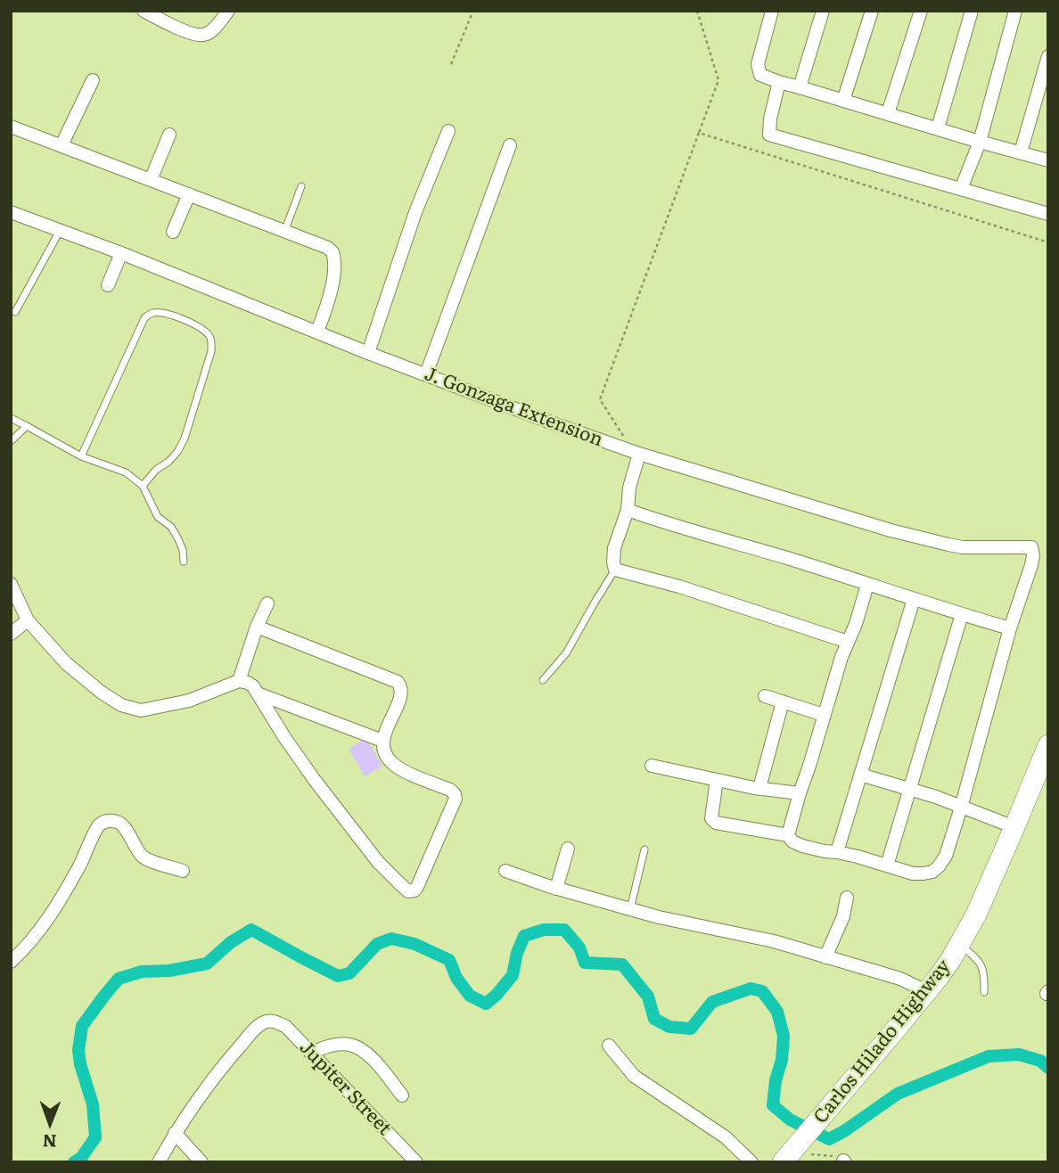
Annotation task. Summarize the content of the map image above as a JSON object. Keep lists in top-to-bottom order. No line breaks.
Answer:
{"streets":{"main road":["Carlos Hilado Highway"],"street":["J. Gonzaga Extension","Jupiter Street"]},"north":"bottom"}
